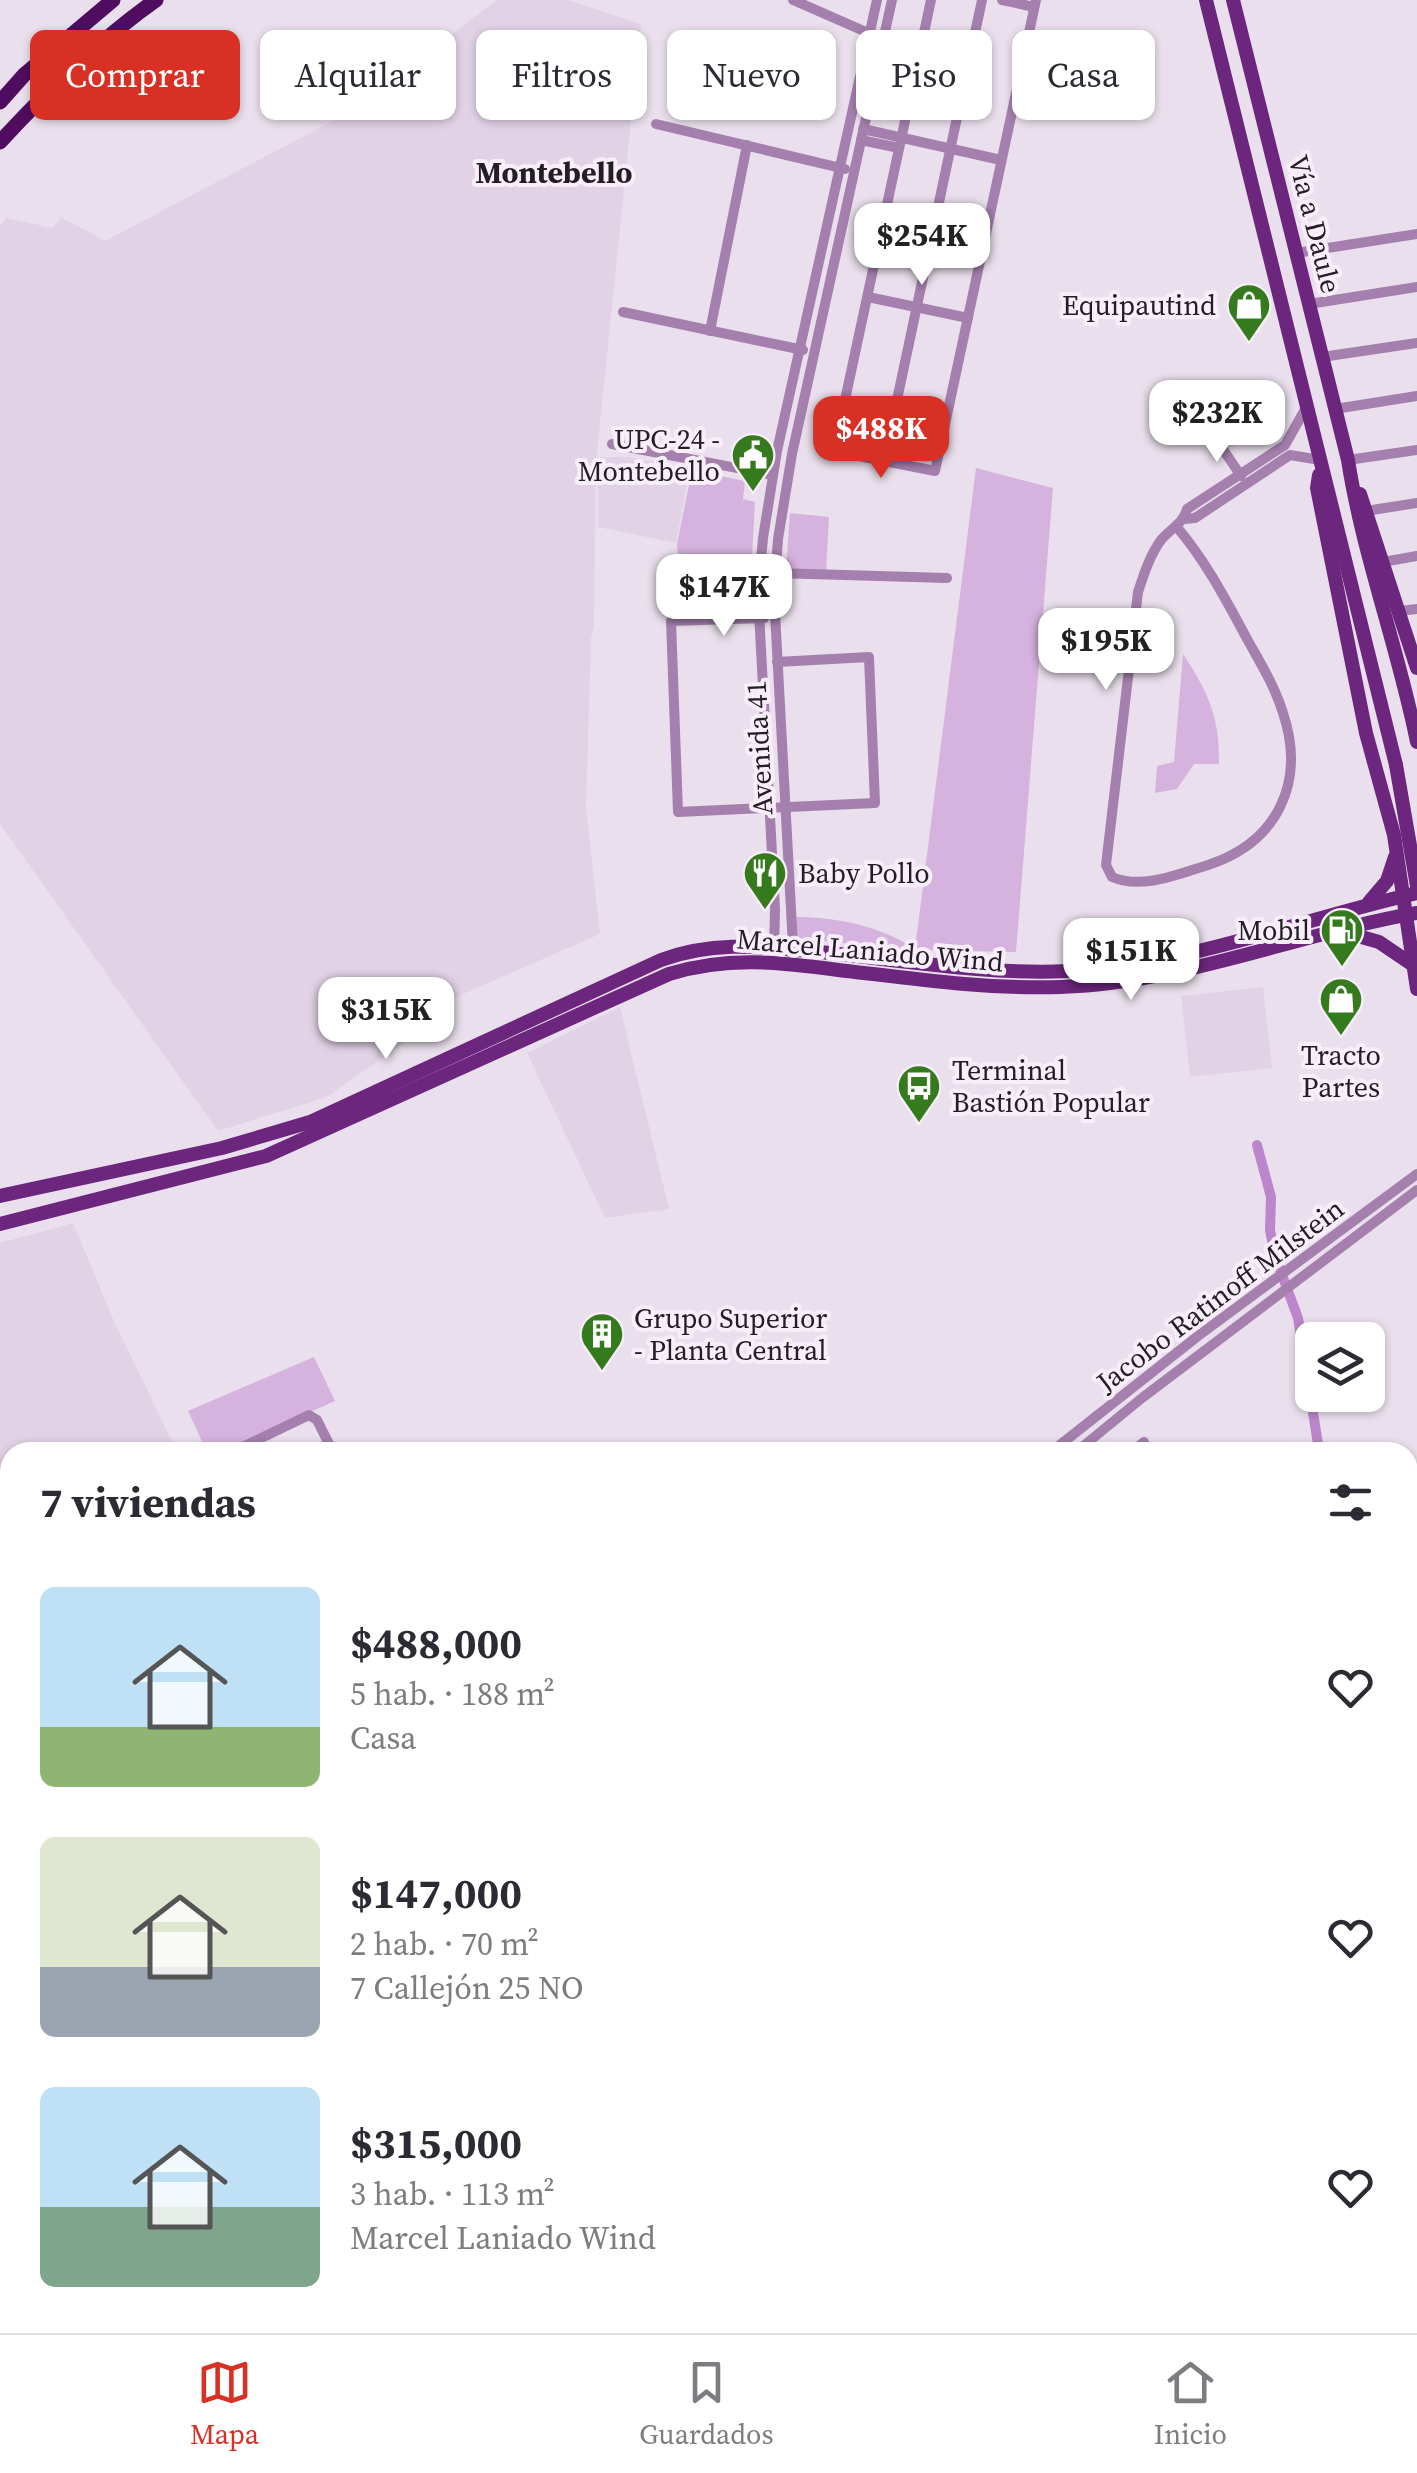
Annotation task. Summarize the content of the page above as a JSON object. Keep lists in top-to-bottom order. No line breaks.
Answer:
{"streets":{"main road":["Vía a Daule","Marcel Laniado Wind"],"street":["Avenida 41","Jacobo Ratinoff Milstein"]},"crossings":[["Vía a Daule","Marcel Laniado Wind"],["Avenida 41","Marcel Laniado Wind"]],"districts":["Montebello"],"places":{"shop":["Equipautind","Tracto Partes"],"public building":["UPC-24 - Montebello"],"restaurant":["Baby Pollo"],"fuel station":["Mobil"],"bus stop":["Terminal Bastión Popular"],"building":["Grupo Superior - Planta Central"]},"page":{"chip":["Comprar","Alquilar","Filtros","Nuevo","Piso","Casa"],"price":["$254K","$232K","$488K","$147K","$195K","$151K","$315K"],"heading":"7 viviendas","list":[{"name":"$488,000","note":"5 hab. · 188 m² · Casa"},{"name":"$147,000","note":"2 hab. · 70 m² · 7 Callejón 25 NO"},{"name":"$315,000","note":"3 hab. · 113 m² · Marcel Laniado Wind"}],"tabs":["Mapa","Guardados","Inicio"]}}
